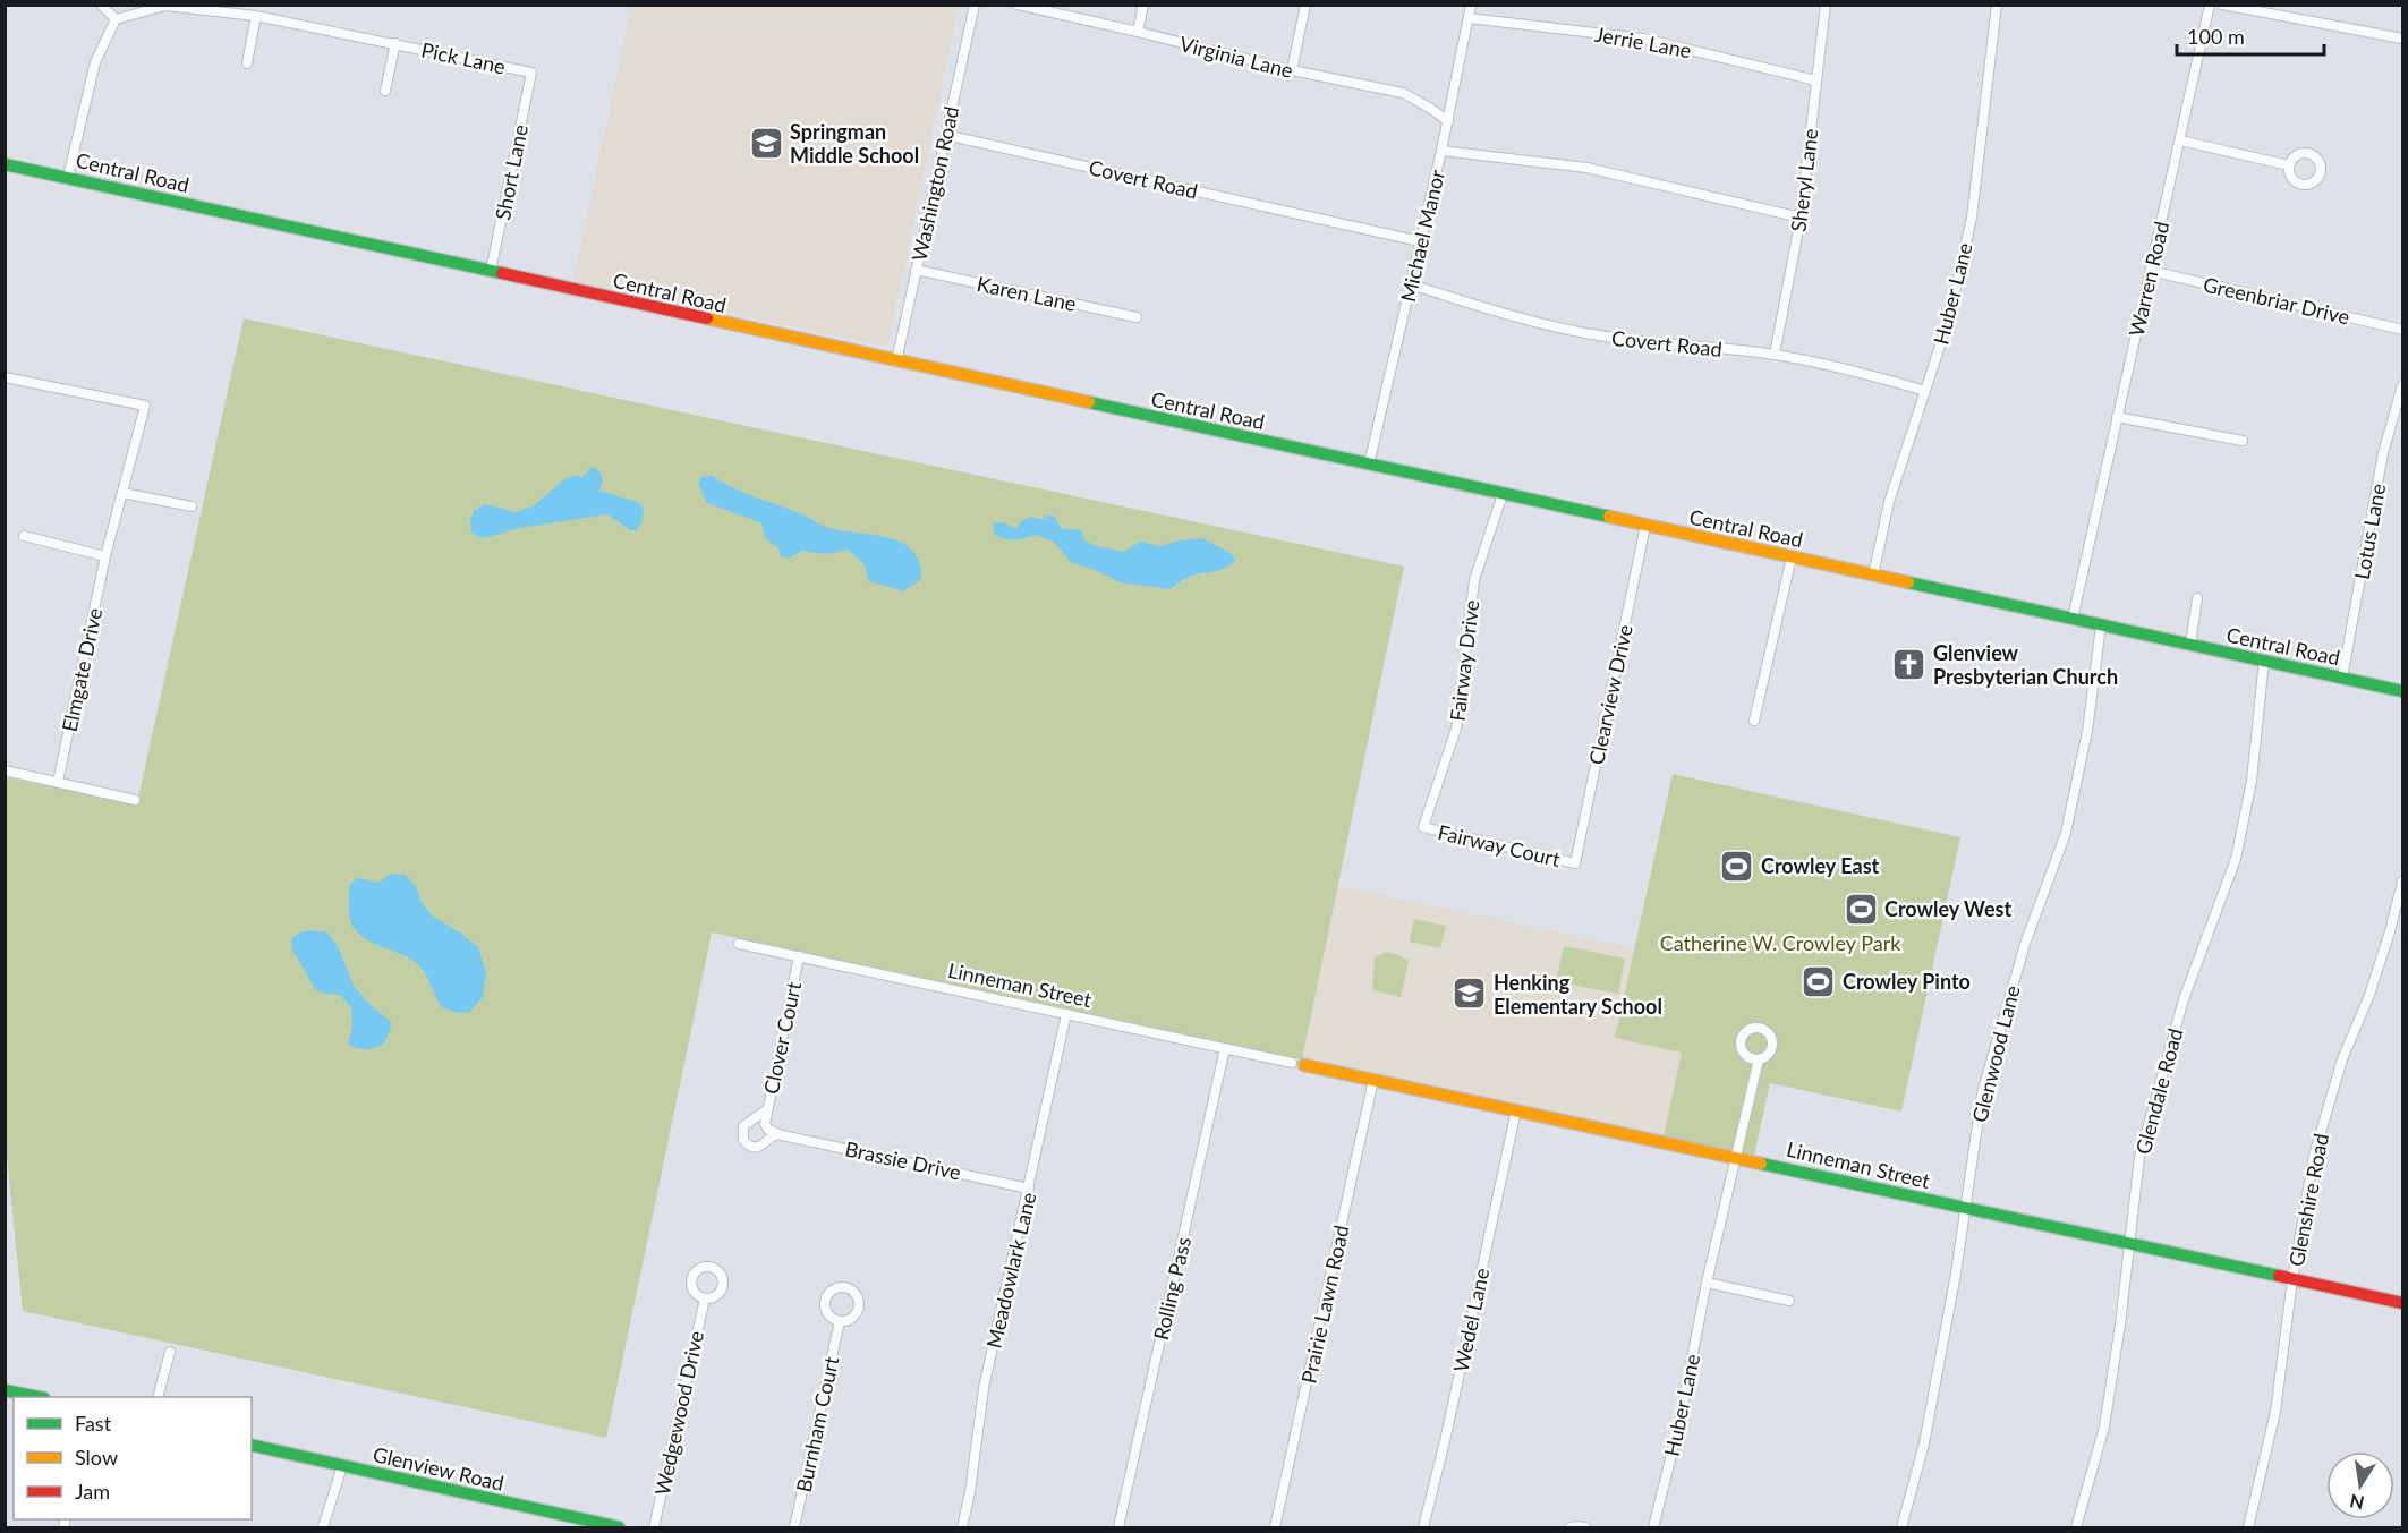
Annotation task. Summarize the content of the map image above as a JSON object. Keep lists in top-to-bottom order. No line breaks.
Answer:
{"streets":{"main road":["Central Road","Linneman Street","Glenview Road"],"street":["Jerrie Lane","Virginia Lane","Pick Lane","Short Lane","Covert Road","Sheryl Lane","Washington Road","Michael Manor","Warren Road","Karen Lane","Huber Lane","Greenbriar Drive","Lotus Lane","Fairway Drive","Elmgate Drive","Clearview Drive","Fairway Court","Clover Court","Glenwood Lane","Glendale Road","Brassie Drive","Glenshire Road","Meadowlark Lane","Rolling Pass","Prairie Lawn Road","Wedel Lane","Wedgewood Drive","Burnham Court"]},"crossings":[["Jerrie Lane","Sheryl Lane"],["Jerrie Lane","Michael Manor"],["Virginia Lane","Michael Manor"],["Pick Lane","Short Lane"],["Central Road","Short Lane"],["Central Road","Washington Road"],["Central Road","Michael Manor"],["Central Road","Warren Road"],["Central Road","Huber Lane"],["Central Road","Lotus Lane"],["Central Road","Fairway Drive"],["Central Road","Clearview Drive"],["Central Road","Glenwood Lane"],["Central Road","Glendale Road"],["Covert Road","Sheryl Lane"],["Covert Road","Washington Road"],["Covert Road","Michael Manor"],["Covert Road","Huber Lane"],["Washington Road","Karen Lane"],["Warren Road","Greenbriar Drive"],["Huber Lane","Linneman Street"],["Fairway Drive","Fairway Court"],["Clearview Drive","Fairway Court"],["Linneman Street","Clover Court"],["Linneman Street","Glenwood Lane"],["Linneman Street","Glendale Road"],["Linneman Street","Glenshire Road"],["Linneman Street","Meadowlark Lane"],["Linneman Street","Rolling Pass"],["Linneman Street","Prairie Lawn Road"],["Linneman Street","Wedel Lane"],["Brassie Drive","Meadowlark Lane"]],"parks":["Catherine W. Crowley Park"],"places":{"school or university":["Springman Middle School","Henking Elementary School"],"church":["Glenview Presbyterian Church"],"sports":["Crowley East","Crowley West","Crowley Pinto"]},"legend":["Fast","Slow","Jam"],"scale_bar":"100 m","north":"bottom"}
